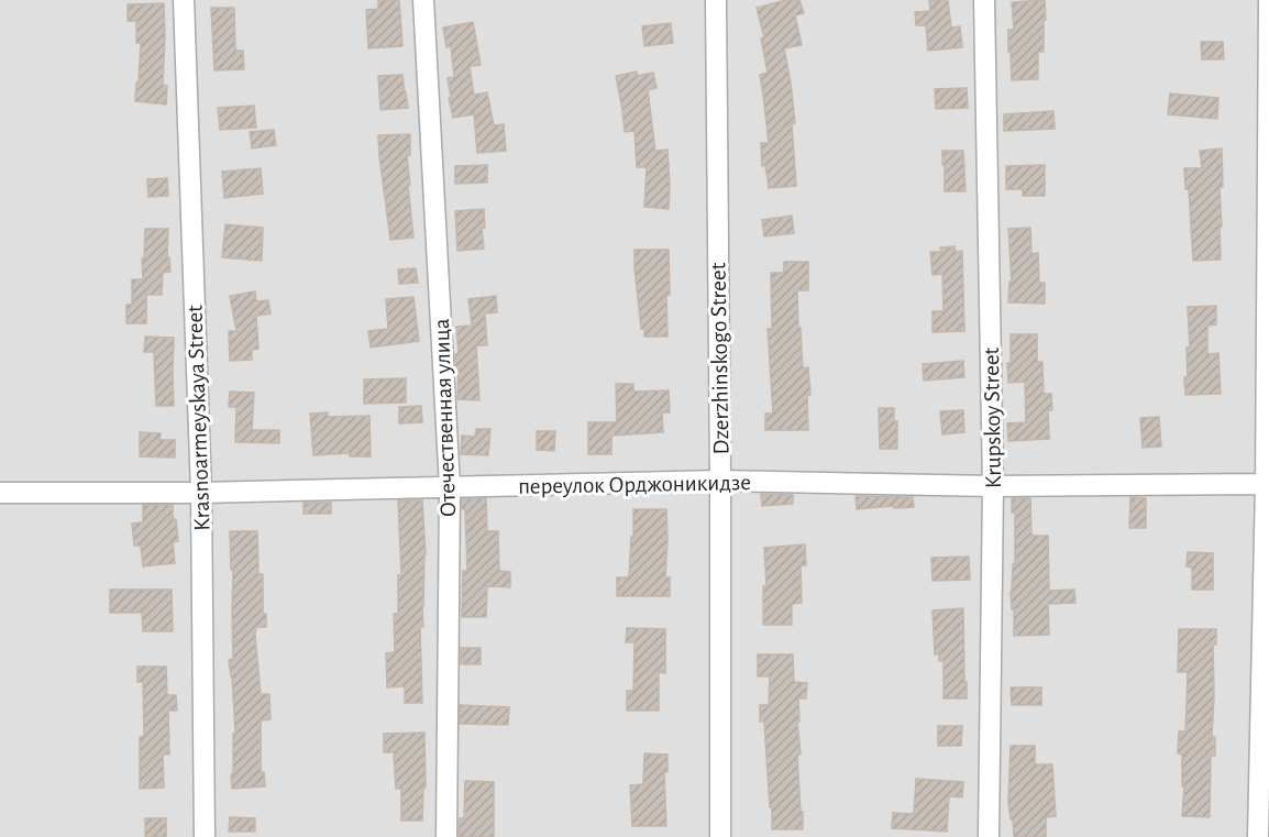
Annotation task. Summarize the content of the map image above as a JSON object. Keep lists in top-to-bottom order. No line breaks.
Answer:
{"streets":{"street":["Dzerzhinskogo Street","Krasnoarmeyskaya Street","Отечественная улица","Krupskoy Street","переулок Орджоникидзе"]},"crossings":[["Dzerzhinskogo Street","переулок Орджоникидзе"],["Krasnoarmeyskaya Street","переулок Орджоникидзе"],["Отечественная улица","переулок Орджоникидзе"],["Krupskoy Street","переулок Орджоникидзе"]]}
